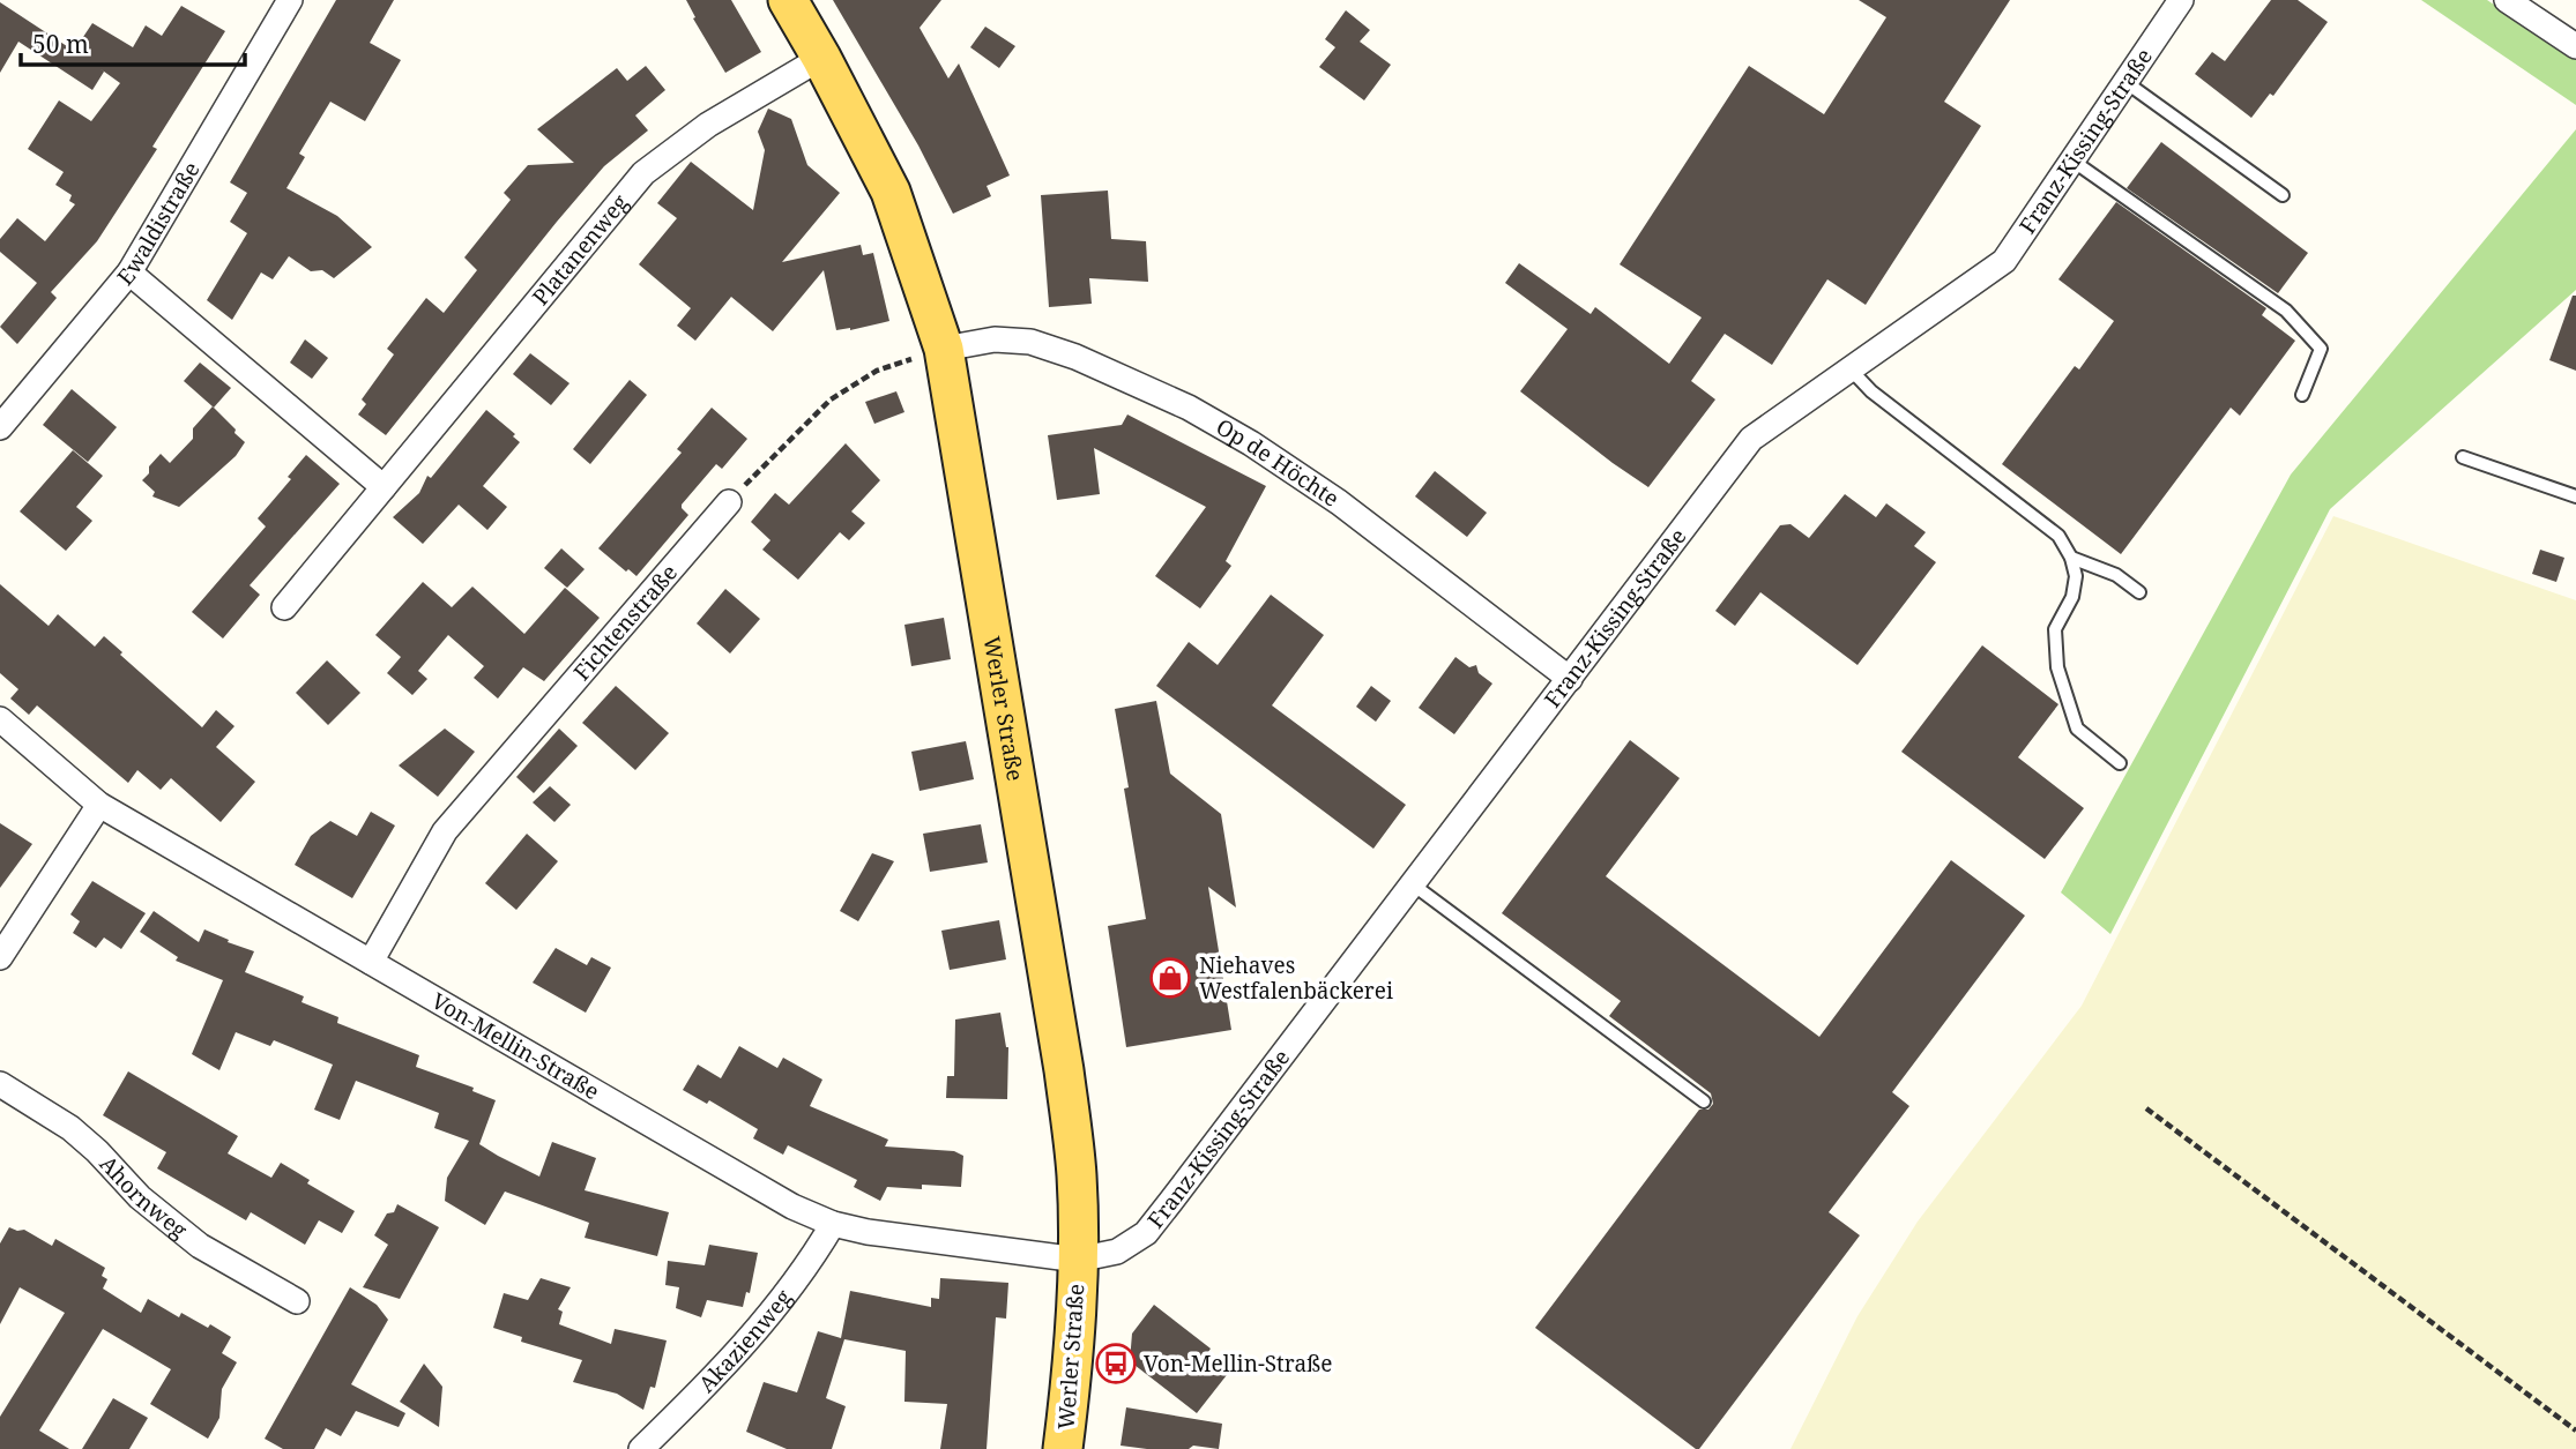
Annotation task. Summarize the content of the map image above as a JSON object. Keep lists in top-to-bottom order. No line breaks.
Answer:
{"streets":{"main road":["Werler Straße"],"street":["Franz-Kissing-Straße","Ewaldistraße","Platanenweg","Op de Höchte","Fichtenstraße","Von-Mellin-Straße","Ahornweg","Akazienweg"]},"crossings":[["Franz-Kissing-Straße","Op de Höchte"],["Franz-Kissing-Straße","Werler Straße"],["Franz-Kissing-Straße","Von-Mellin-Straße"],["Platanenweg","Werler Straße"],["Op de Höchte","Werler Straße"],["Fichtenstraße","Von-Mellin-Straße"],["Werler Straße","Von-Mellin-Straße"],["Von-Mellin-Straße","Akazienweg"]],"places":{"shop":["Niehaves Westfalenbäckerei"],"bus stop":["Von-Mellin-Straße"]},"scale_bar":"50 m"}
